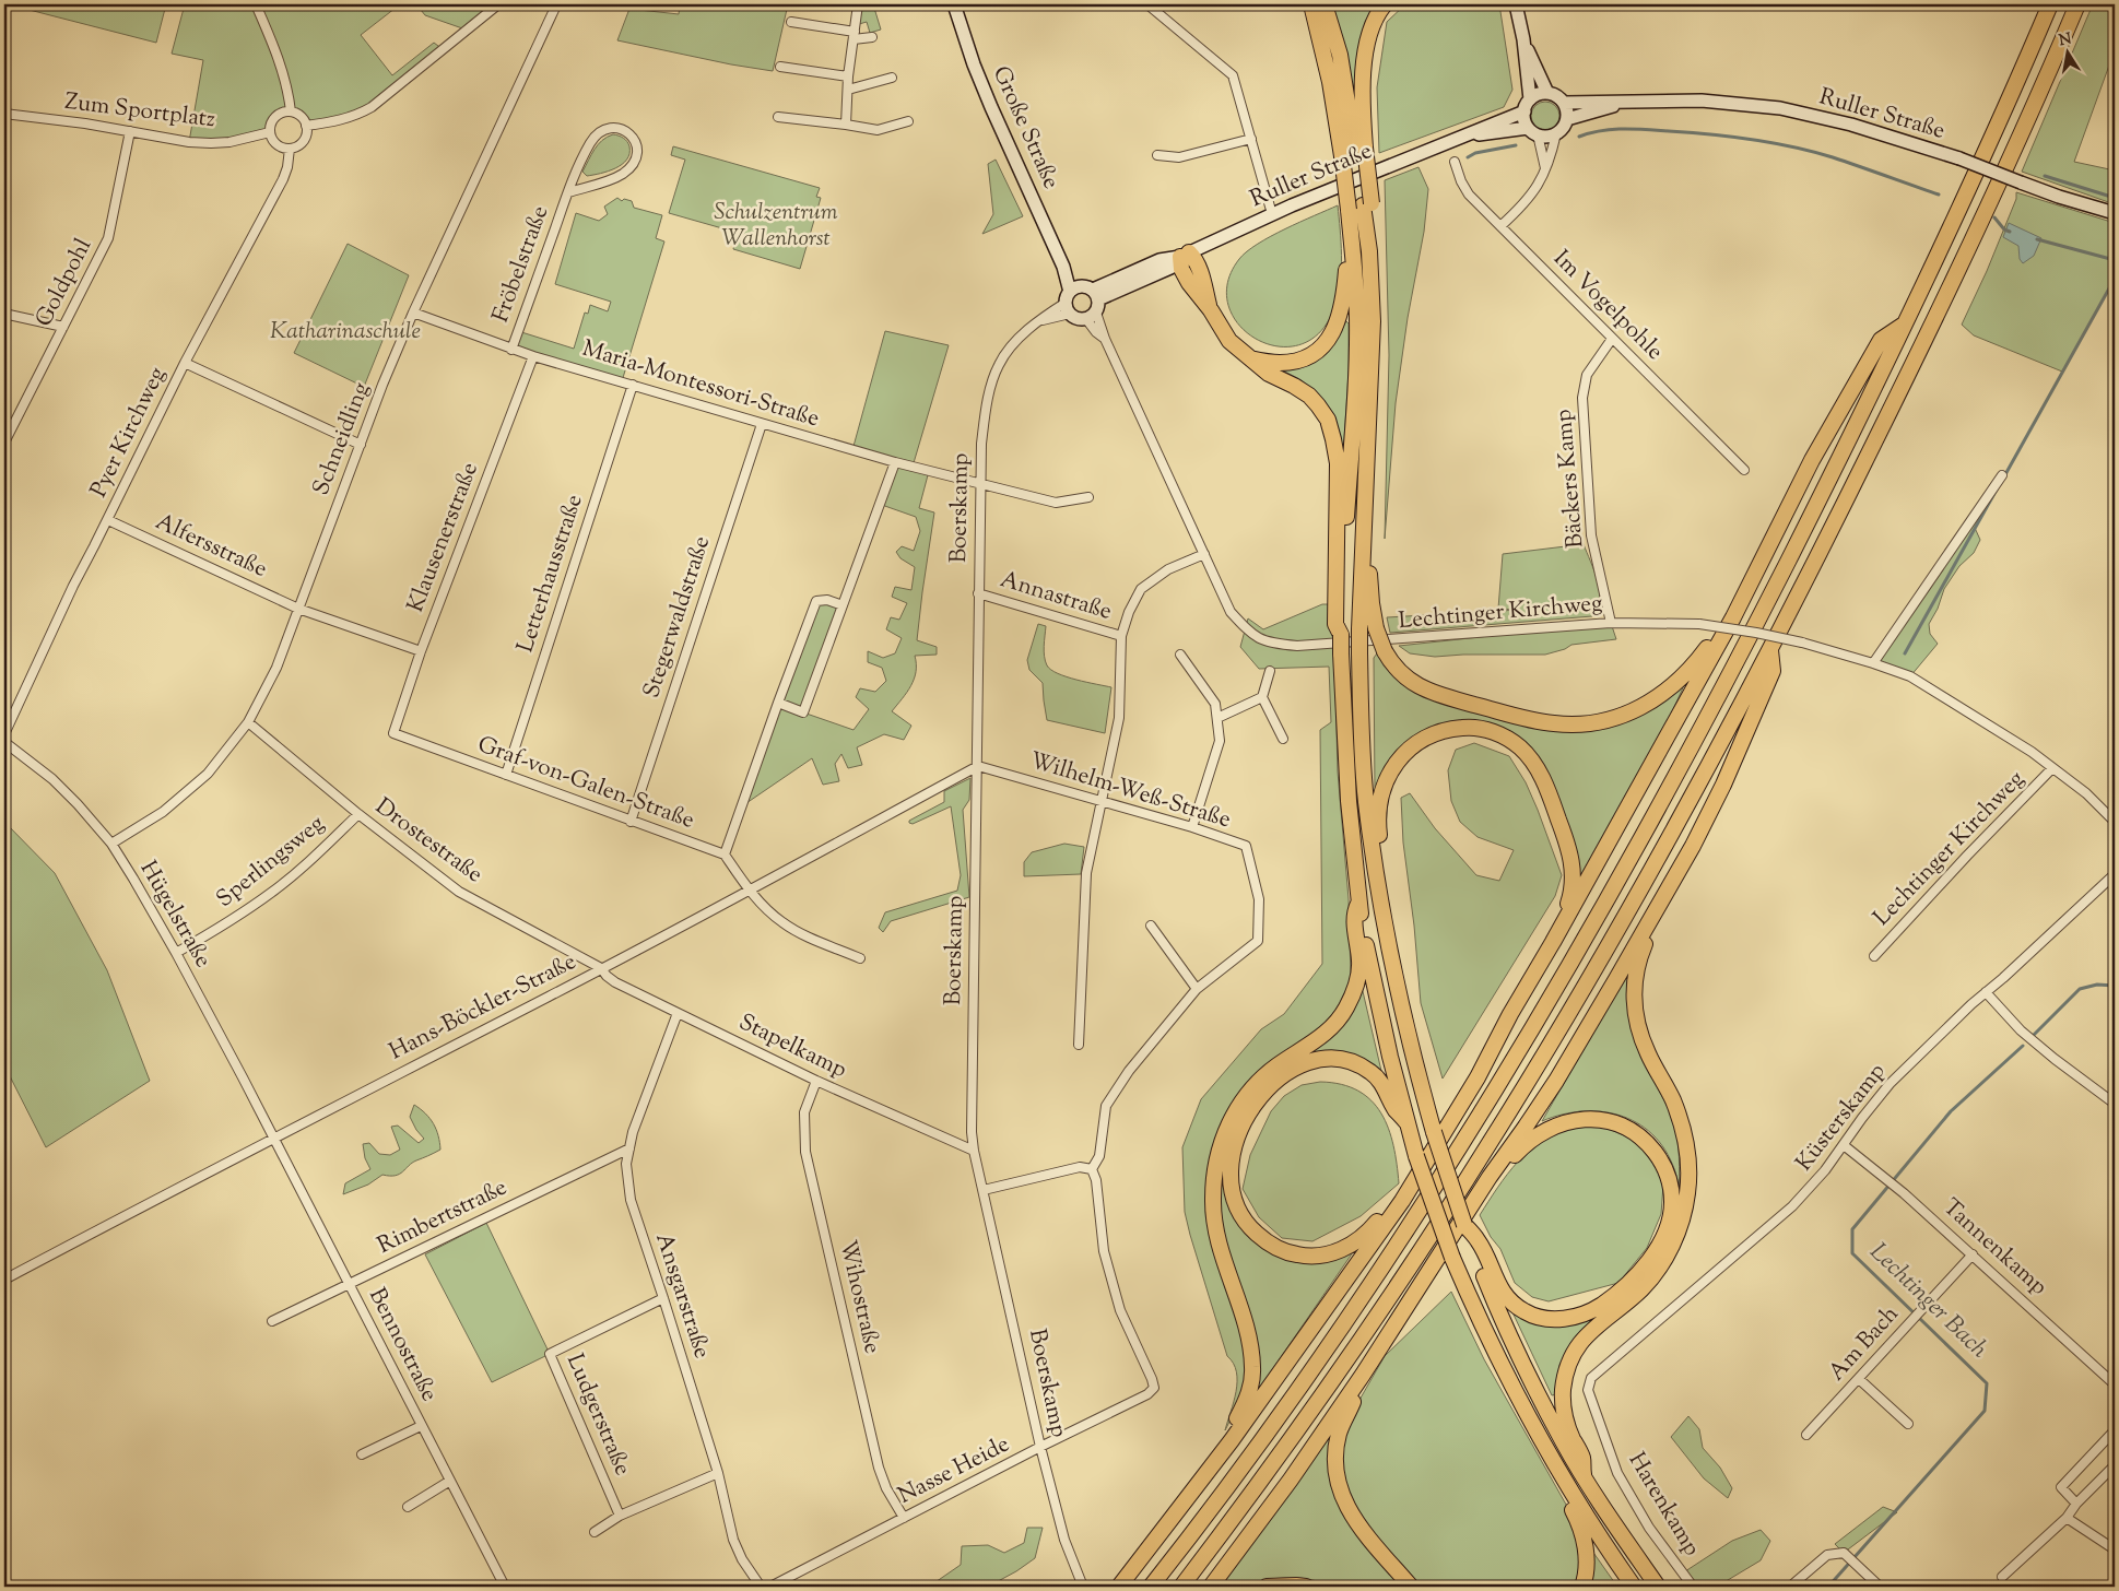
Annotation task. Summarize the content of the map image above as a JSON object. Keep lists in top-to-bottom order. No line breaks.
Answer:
{"streets":{"main road":["Ruller Straße","Große Straße"],"street":["Zum Sportplatz","Fröbelstraße","Goldpohl","Im Vogelpohle","Maria-Montessori-Straße","Pyer Kirchweg","Schneidling","Bäckers Kamp","Boerskamp","Klausenerstraße","Alfersstraße","Letterhausstraße","Annastraße","Lechtinger Kirchweg","Stegerwaldstraße","Graf-von-Galen-Straße","Wilhelm-Weß-Straße","Drostestraße","Sperlingsweg","Hügelstraße","Hans-Böckler-Straße","Stapelkamp","Küsterskamp","Rimbertstraße","Tannenkamp","Ansgarstraße","Wihostraße","Am Bach","Bennostraße","Ludgerstraße","Nasse Heide","Harenkamp"]},"crossings":[["Zum Sportplatz","Goldpohl"],["Zum Sportplatz","Pyer Kirchweg"],["Große Straße","Boerskamp"],["Fröbelstraße","Maria-Montessori-Straße"],["Im Vogelpohle","Bäckers Kamp"],["Maria-Montessori-Straße","Schneidling"],["Maria-Montessori-Straße","Boerskamp"],["Maria-Montessori-Straße","Klausenerstraße"],["Maria-Montessori-Straße","Letterhausstraße"],["Maria-Montessori-Straße","Stegerwaldstraße"],["Pyer Kirchweg","Alfersstraße"],["Schneidling","Alfersstraße"],["Schneidling","Drostestraße"],["Schneidling","Hügelstraße"],["Bäckers Kamp","Lechtinger Kirchweg"],["Boerskamp","Annastraße"],["Boerskamp","Wilhelm-Weß-Straße"],["Boerskamp","Hans-Böckler-Straße"],["Boerskamp","Stapelkamp"],["Boerskamp","Nasse Heide"],["Klausenerstraße","Alfersstraße"],["Klausenerstraße","Graf-von-Galen-Straße"],["Letterhausstraße","Graf-von-Galen-Straße"],["Stegerwaldstraße","Graf-von-Galen-Straße"],["Wilhelm-Weß-Straße","Hans-Böckler-Straße"],["Wilhelm-Weß-Straße","Nasse Heide"],["Drostestraße","Sperlingsweg"],["Drostestraße","Hans-Böckler-Straße"],["Drostestraße","Stapelkamp"],["Sperlingsweg","Hügelstraße"],["Hügelstraße","Hans-Böckler-Straße"],["Hügelstraße","Bennostraße"],["Hans-Böckler-Straße","Stapelkamp"],["Hans-Böckler-Straße","Bennostraße"],["Stapelkamp","Ansgarstraße"],["Stapelkamp","Wihostraße"],["Küsterskamp","Tannenkamp"],["Küsterskamp","Harenkamp"],["Rimbertstraße","Ansgarstraße"],["Rimbertstraße","Bennostraße"],["Tannenkamp","Am Bach"],["Ansgarstraße","Ludgerstraße"],["Wihostraße","Nasse Heide"]],"water":["Lechtinger Bach"],"parks":["Schulzentrum Wallenhorst","Katharinaschule"],"north":"top"}
